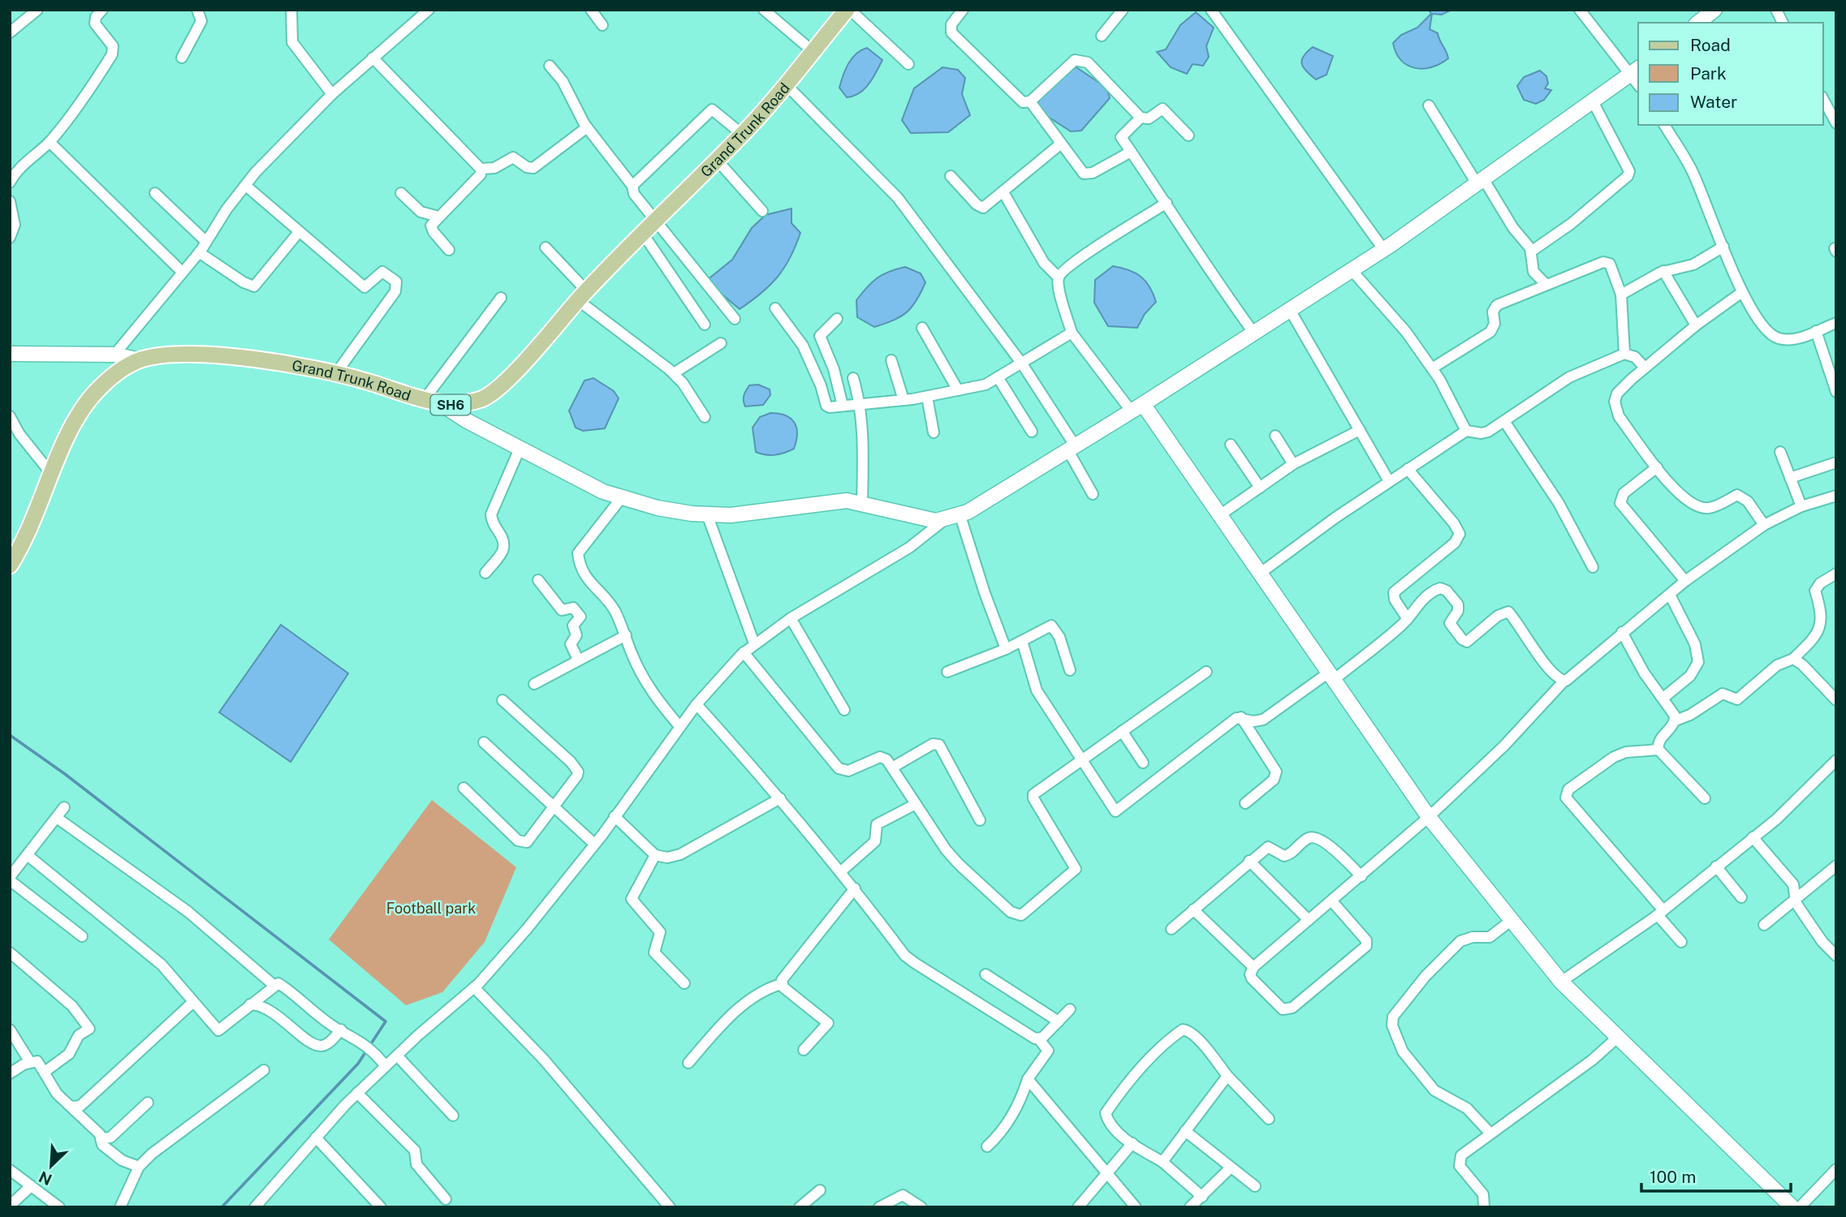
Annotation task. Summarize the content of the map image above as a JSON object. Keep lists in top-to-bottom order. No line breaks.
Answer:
{"streets":{"main road":["Grand Trunk Road","SH6"]},"parks":["Football park"],"legend":["Road","Park","Water"],"scale_bar":"100 m","north":"bottom left"}
